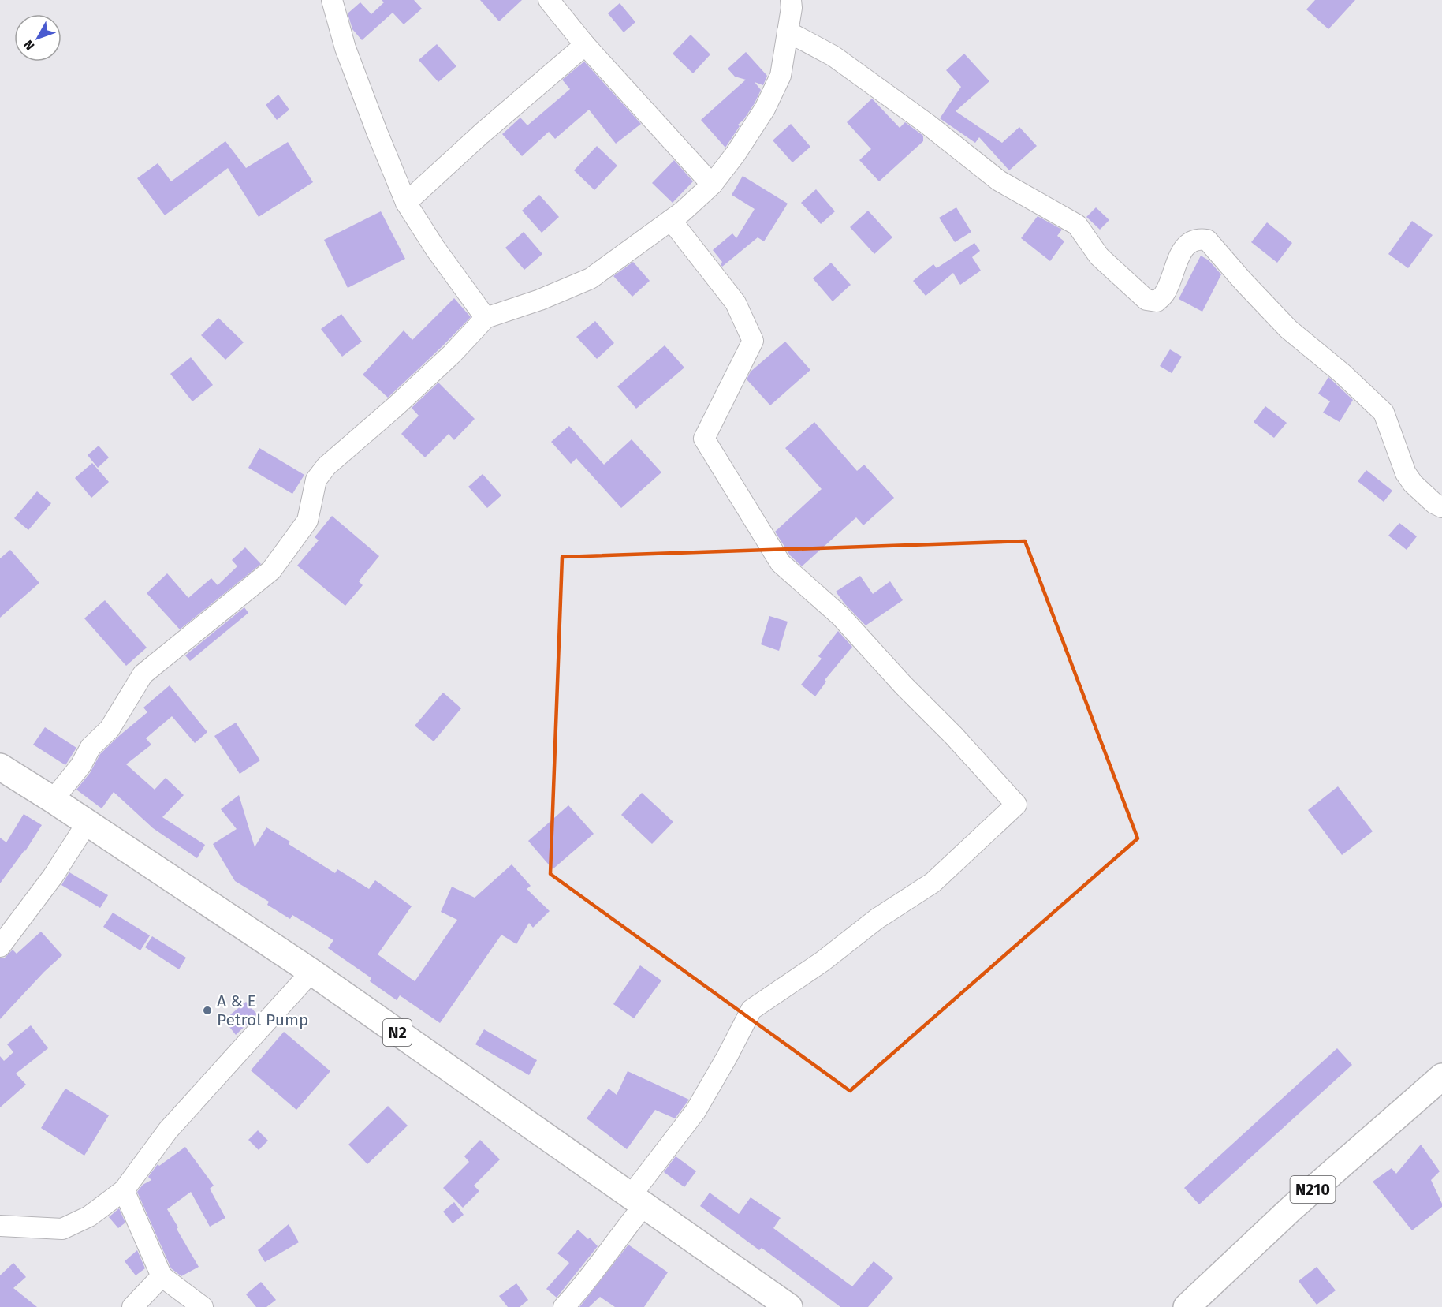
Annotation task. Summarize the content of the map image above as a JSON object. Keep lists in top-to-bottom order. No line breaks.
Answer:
{"streets":{"highway":["N2","N210"]},"places":["A & E Petrol Pump"],"north":"bottom left"}
